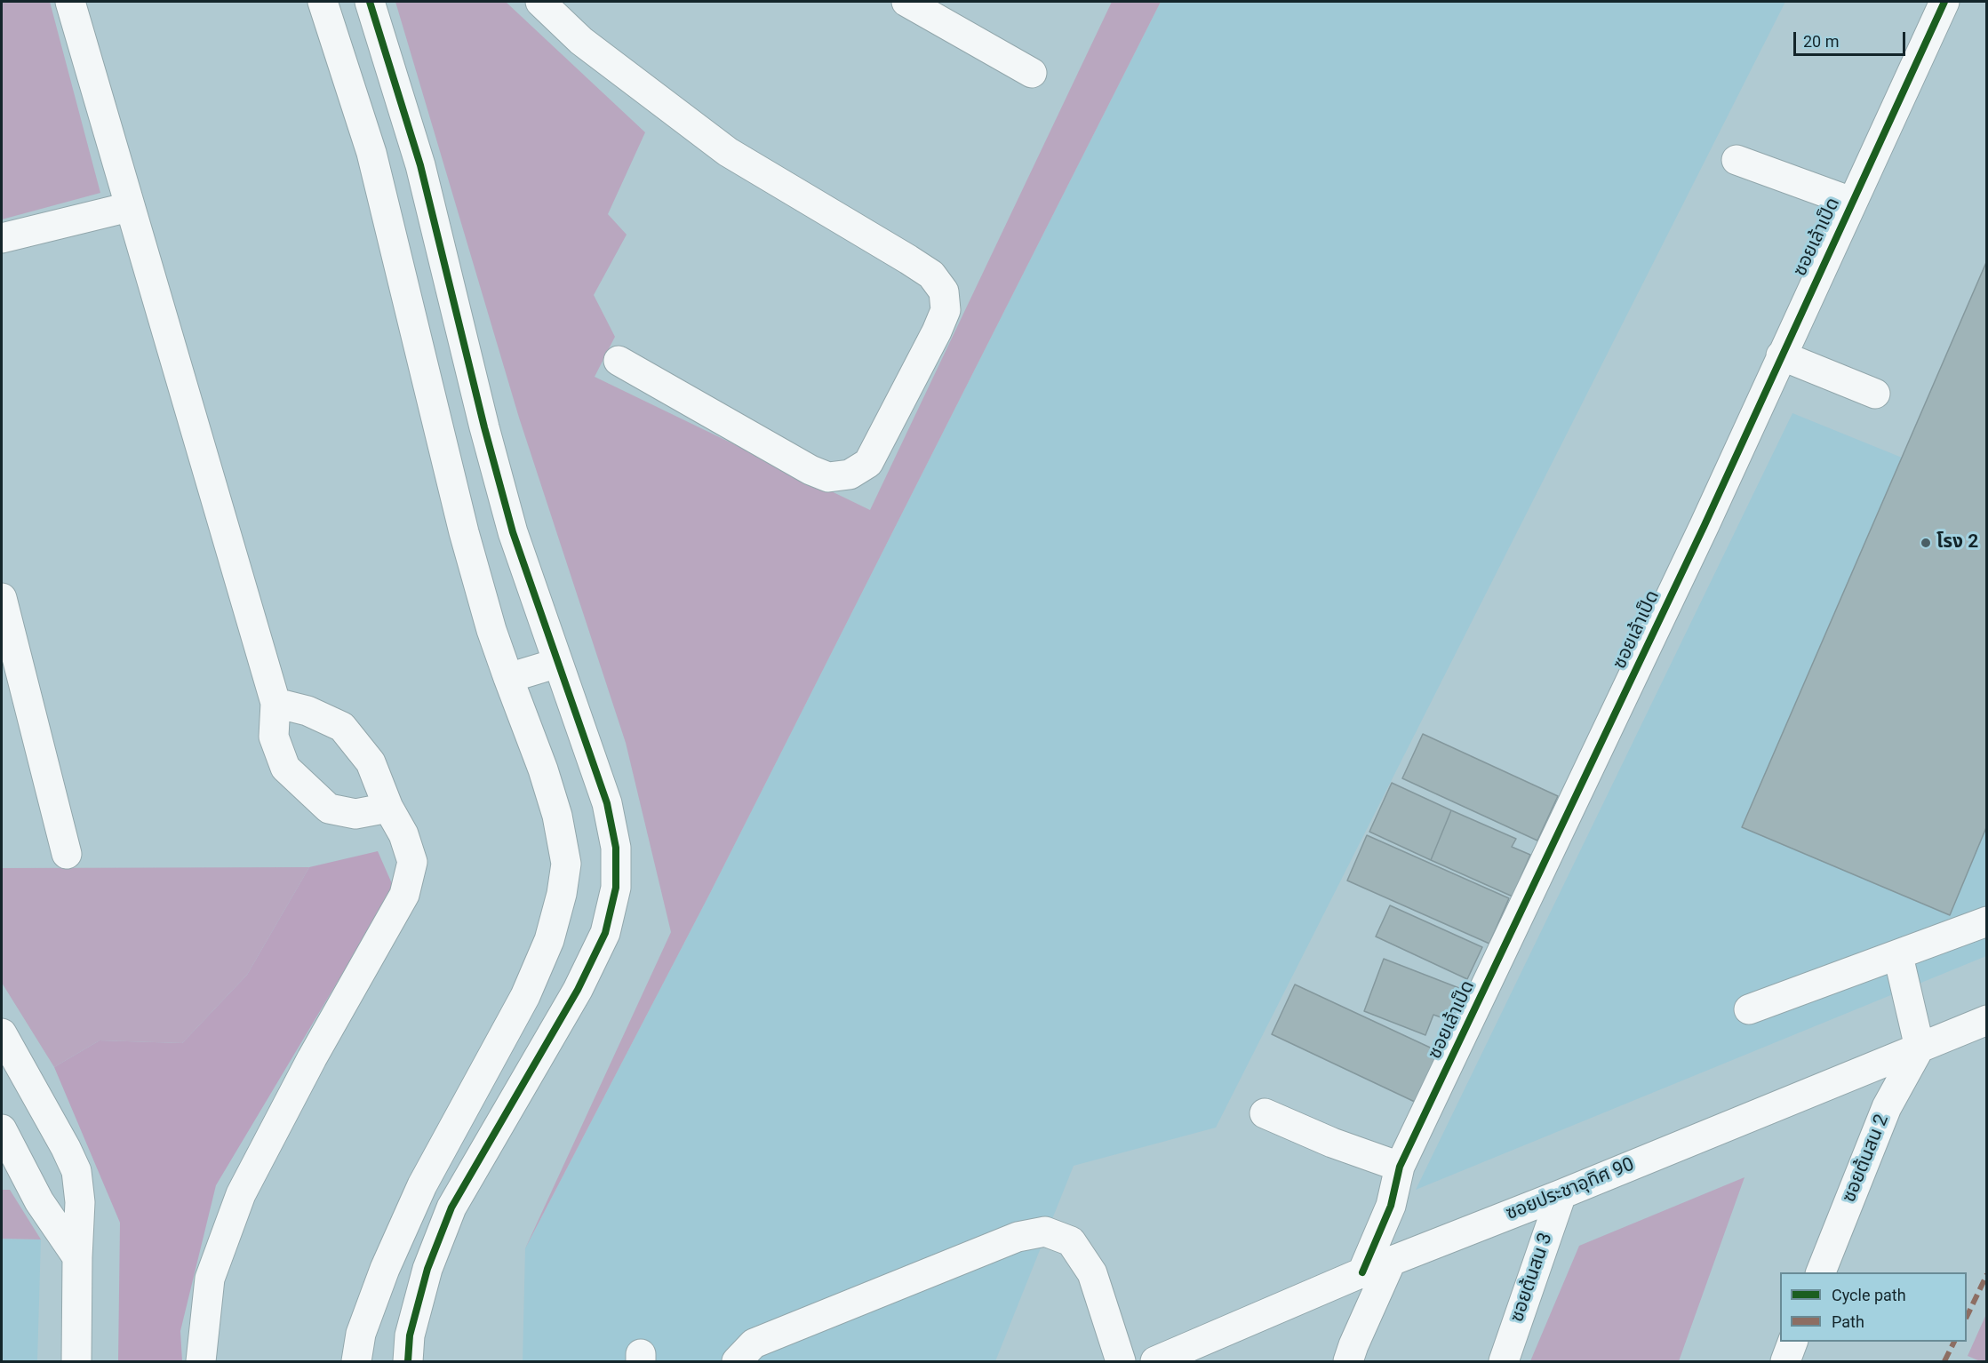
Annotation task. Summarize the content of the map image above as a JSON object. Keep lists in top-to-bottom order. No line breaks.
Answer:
{"streets":{"street":["ซอยเล้าเป็ด","ซอยต้นสน 2","ซอยประชาอุทิศ 90","ซอยต้นสน 3"]},"crossings":[["ซอยเล้าเป็ด","ซอยประชาอุทิศ 90"],["ซอยต้นสน 2","ซอยประชาอุทิศ 90"],["ซอยประชาอุทิศ 90","ซอยต้นสน 3"]],"places":["โรง 2"],"legend":["Cycle path","Path"],"scale_bar":"20 m"}
